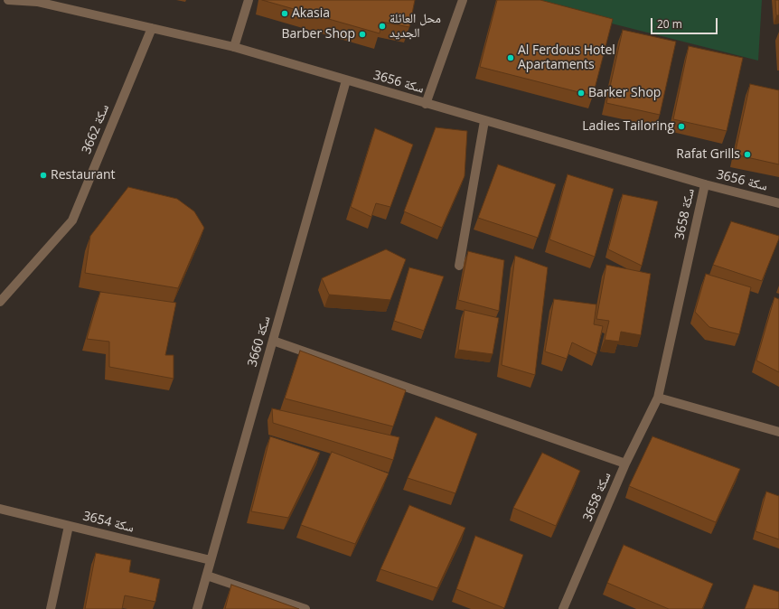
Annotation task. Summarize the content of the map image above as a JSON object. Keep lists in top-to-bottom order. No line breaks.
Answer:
{"streets":{"street":["سكة 3656","سكة 3662","سكة 3658","سكة 3660","سكة 3654"]},"crossings":[["سكة 3656","سكة 3662"],["سكة 3656","سكة 3658"],["سكة 3656","سكة 3660"],["سكة 3660","سكة 3654"]],"places":["Akasia","محل العائلة الجديد","Barber Shop","Al Ferdous Hotel Apartaments","Barker Shop","Ladies Tailoring","Rafat Grills","Restaurant"],"scale_bar":"20 m"}
